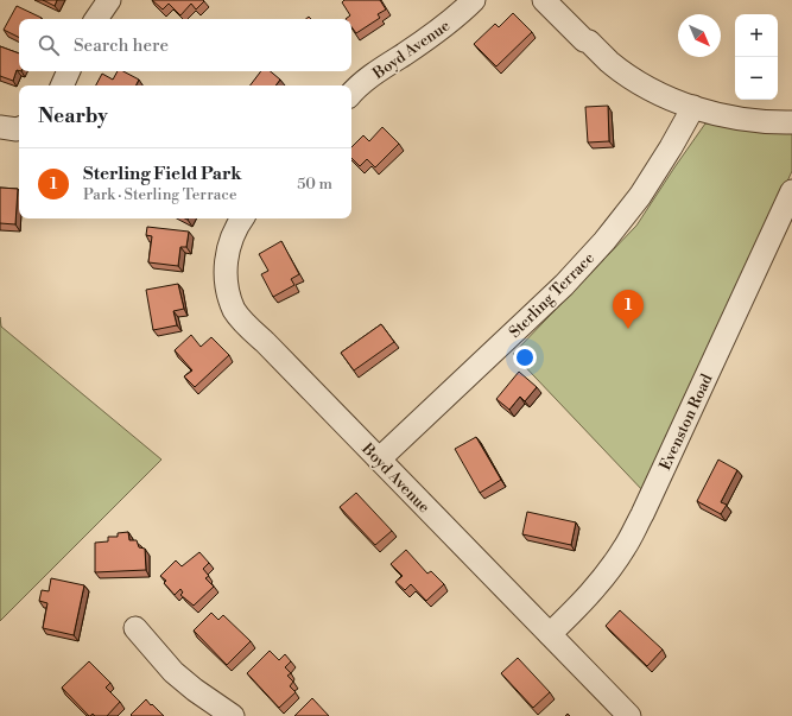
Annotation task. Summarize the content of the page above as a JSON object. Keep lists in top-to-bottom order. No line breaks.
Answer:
{"streets":{"street":["Boyd Avenue","Sterling Terrace","Evenston Road"]},"crossings":[["Boyd Avenue","Sterling Terrace"],["Boyd Avenue","Evenston Road"]],"north":"bottom right","page":{"map_buttons":["+","−"],"search":"Search here","heading":"Nearby","list":[{"mark":"1","name":"Sterling Field Park","note":"Park · Sterling Terrace","value":"50 m"}],"pins":"1"}}
